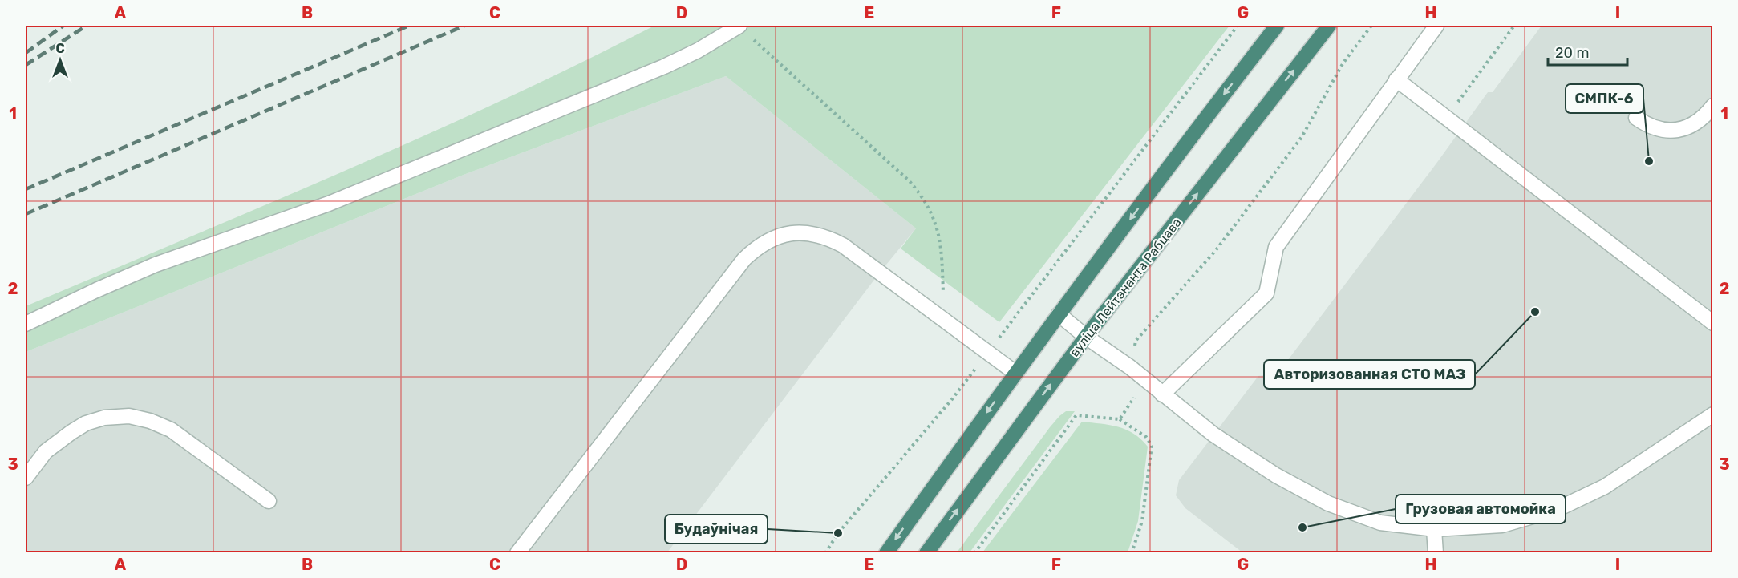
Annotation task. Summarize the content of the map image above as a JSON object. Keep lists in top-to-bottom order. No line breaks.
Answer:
{"streets":{"highway":["вуліца Лейтэнанта Рабцава"]},"places":["СМПК-6","Авторизованная СТО МАЗ","Грузовая автомойка","Будаўнічая"],"scale_bar":"20 m","north":"top","grid":{"columns":["A","B","C","D","E","F","G","H","I"],"rows":["1","2","3"]}}
